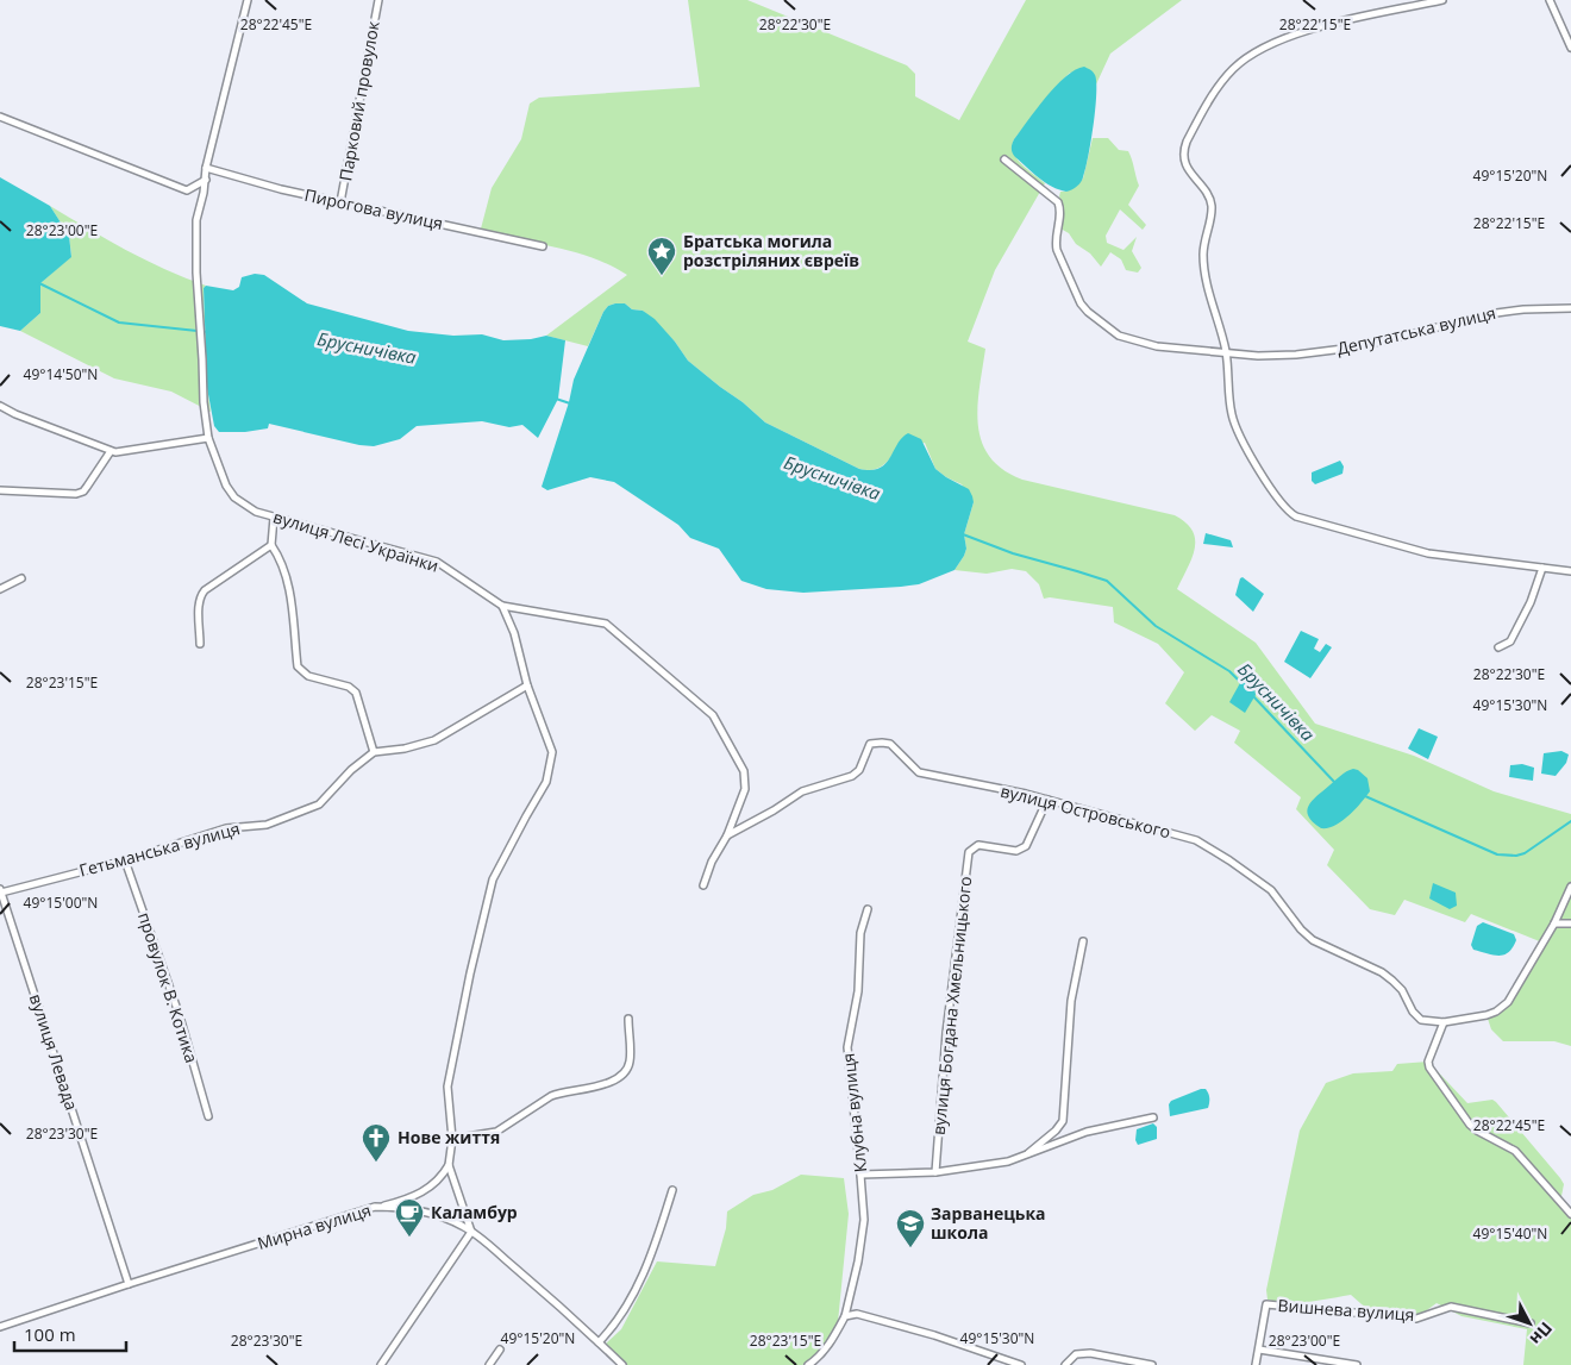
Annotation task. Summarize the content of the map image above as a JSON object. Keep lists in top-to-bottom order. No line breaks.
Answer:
{"streets":{"street":["Парковий провулок","Пирогова вулиця","Депутатська вулиця","вулиця Лесі Українки","вулиця Островського","Гетьманська вулиця","провулок В. Котика","вулиця Богдана Хмельницького","вулиця Левада","Клубна вулиця","Мирна вулиця","Вишнева вулиця"]},"crossings":[["Парковий провулок","Пирогова вулиця"],["Пирогова вулиця","вулиця Лесі Українки"],["вулиця Островського","вулиця Богдана Хмельницького"],["Гетьманська вулиця","провулок В. Котика"],["Гетьманська вулиця","вулиця Левада"],["вулиця Левада","Мирна вулиця"]],"water":["Брусничівка"],"places":{"place":["Братська могила розстріляних євреїв"],"church":["Нове життя"],"cafe":["Каламбур"],"school or university":["Зарванецька школа"]},"scale_bar":"100 m","north":"bottom right","coordinates":["28°22'45\"E","28°22'30\"E","28°22'15\"E","49°15'20\"N","28°23'00\"E","49°14'50\"N","28°23'15\"E","49°15'30\"N","49°15'00\"N","28°23'30\"E","49°15'40\"N"]}
